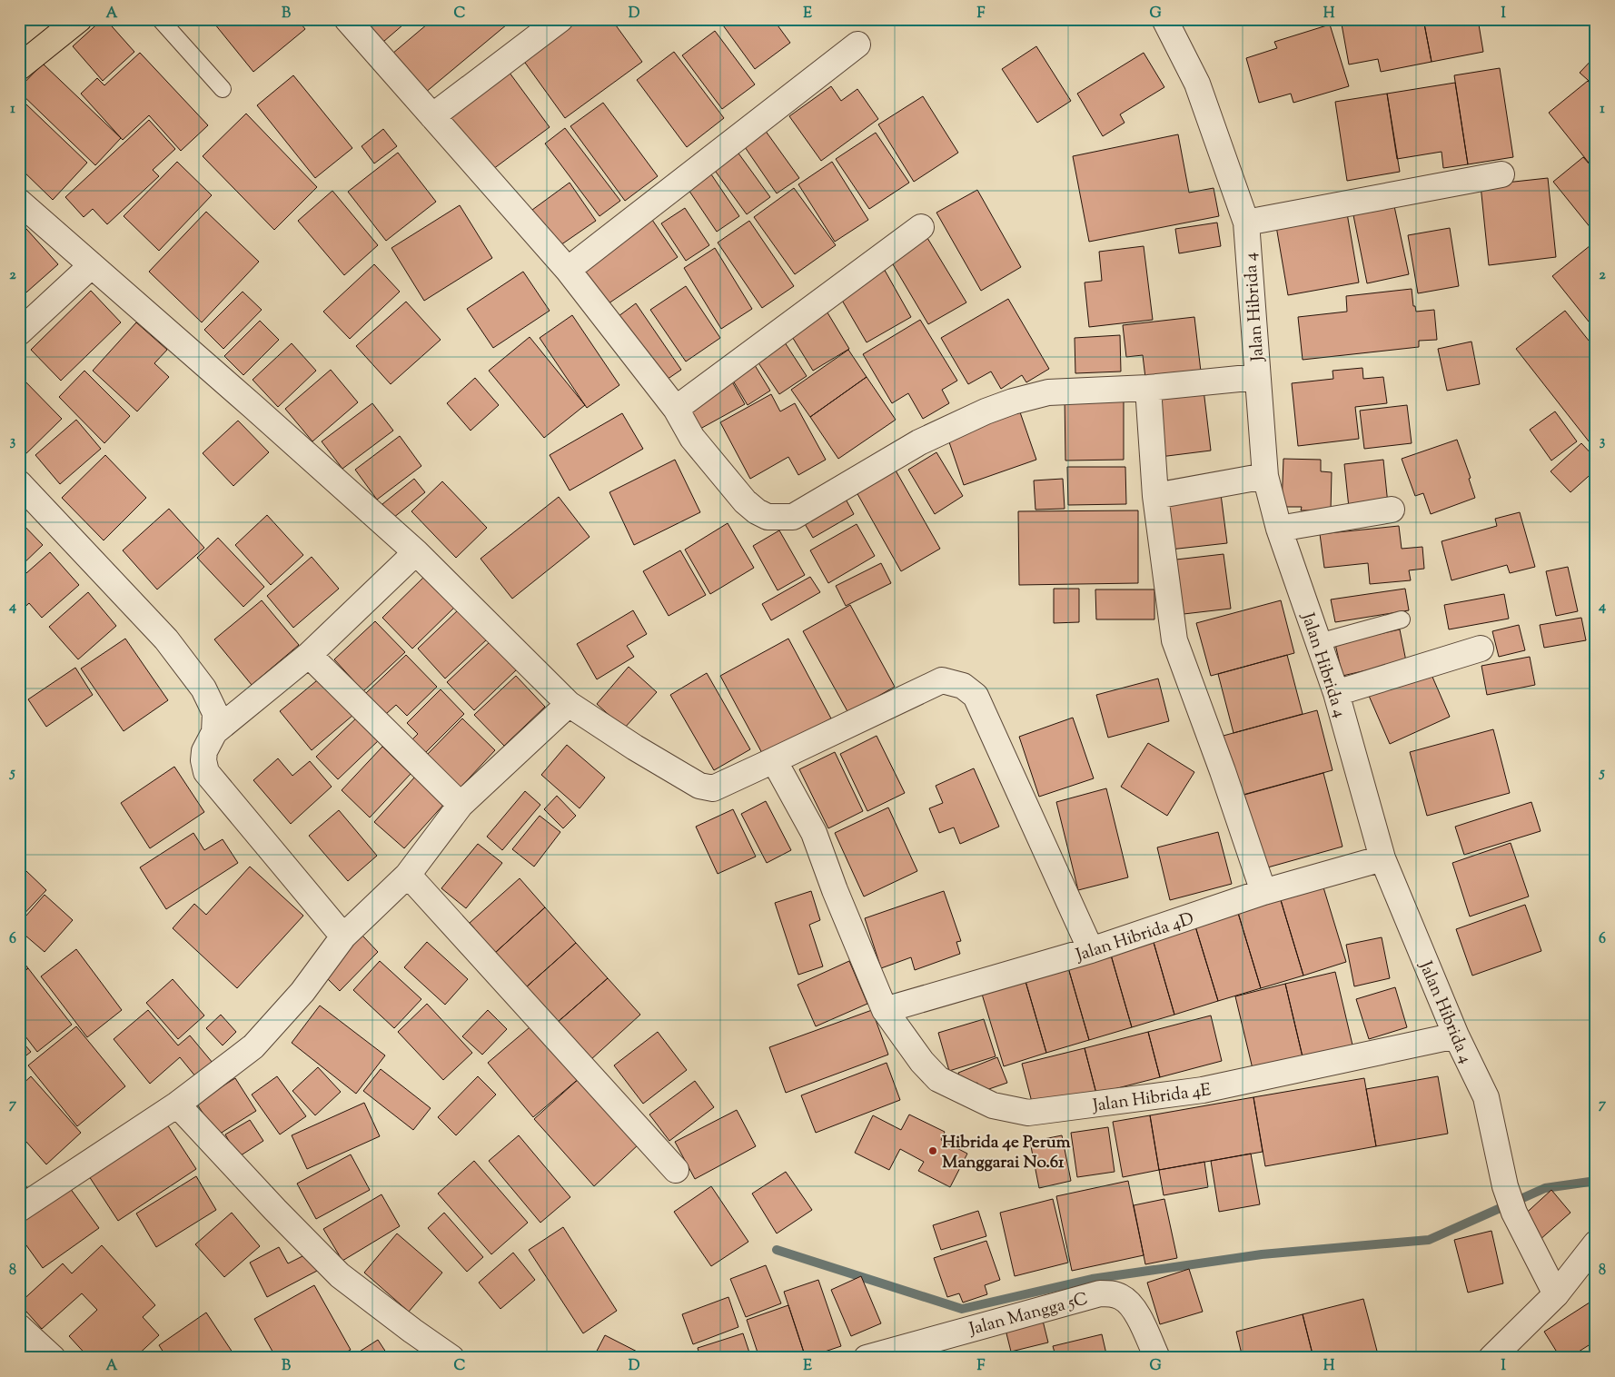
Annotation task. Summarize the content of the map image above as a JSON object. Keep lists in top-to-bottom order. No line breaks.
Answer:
{"streets":{"street":["Jalan Hibrida 4","Jalan Hibrida 4D","Jalan Hibrida 4E","Jalan Mangga 5C"]},"crossings":[["Jalan Hibrida 4","Jalan Hibrida 4D"],["Jalan Hibrida 4","Jalan Hibrida 4E"],["Jalan Hibrida 4D","Jalan Hibrida 4E"]],"places":["Hibrida 4e Perum Manggarai No.61"],"grid":{"columns":["A","B","C","D","E","F","G","H","I"],"rows":["1","2","3","4","5","6","7","8"]}}
